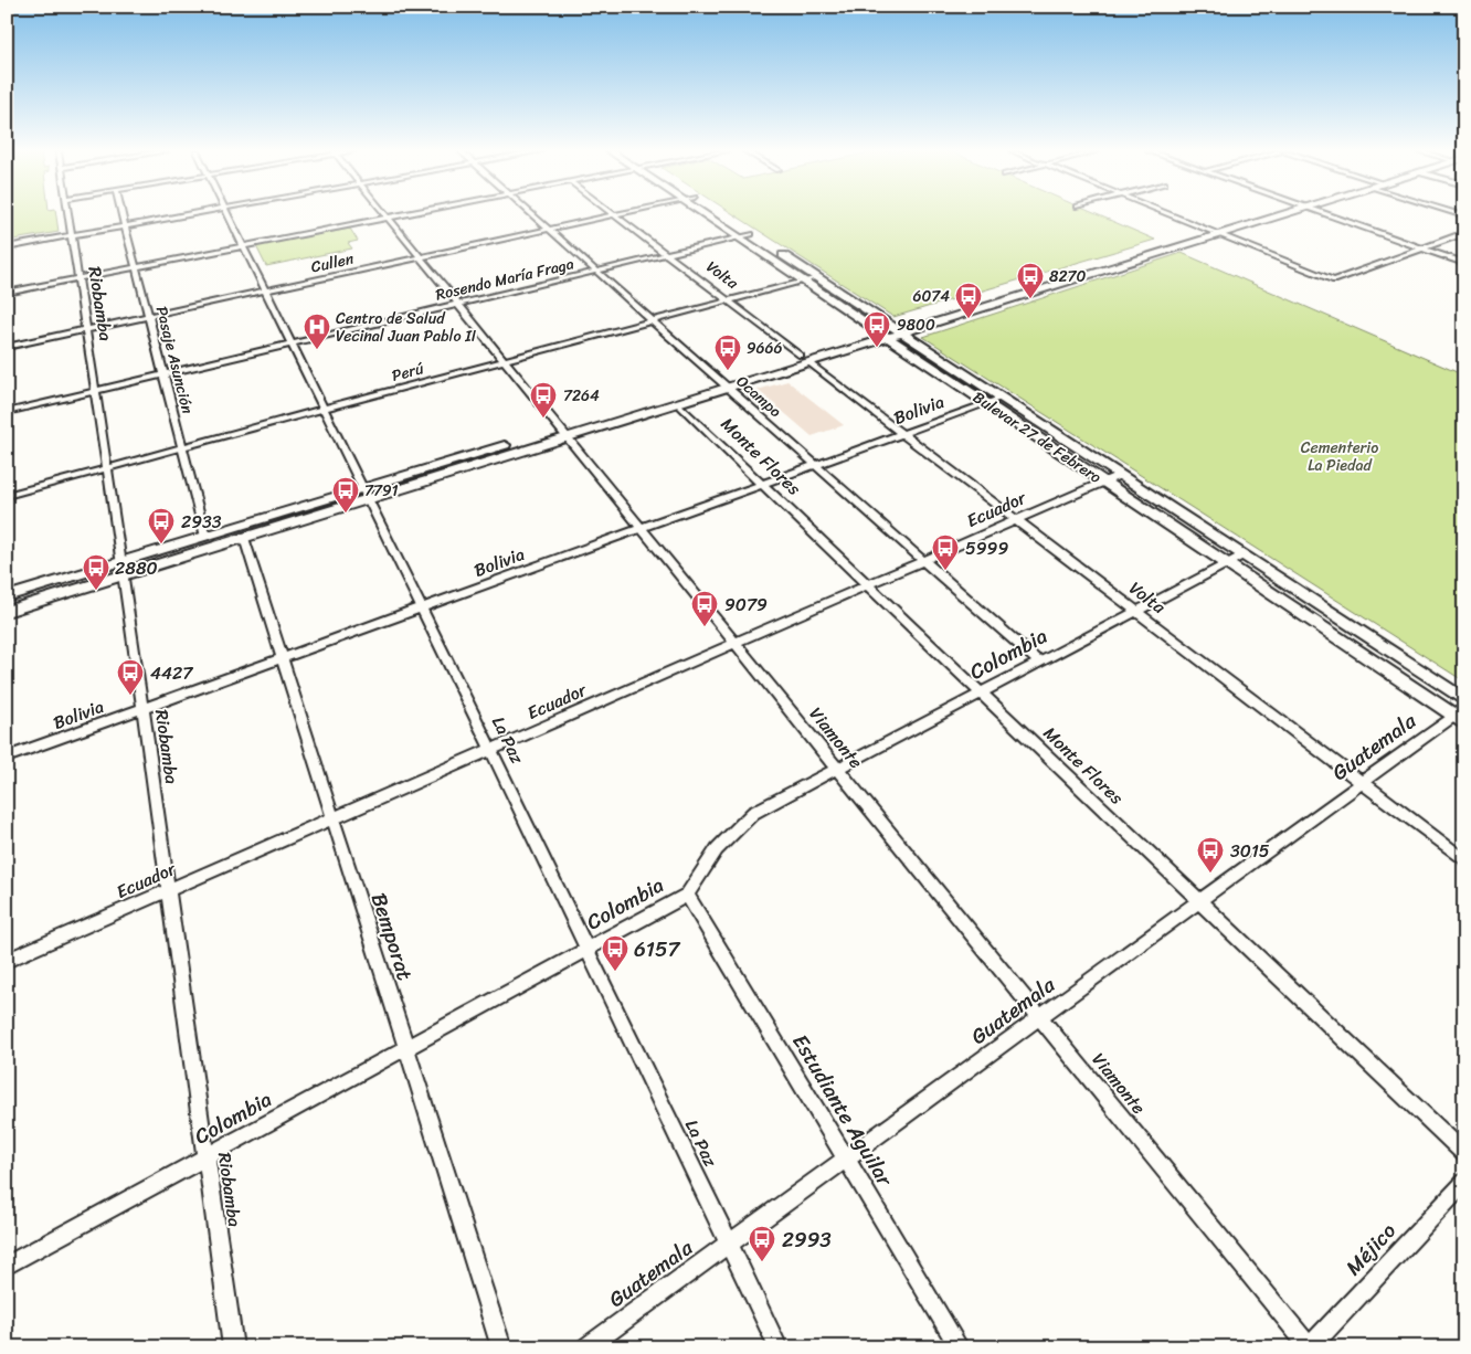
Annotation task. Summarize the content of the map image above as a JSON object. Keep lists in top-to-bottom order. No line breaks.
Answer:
{"streets":{"main road":["Bulevar 27 de Febrero"],"street":["Cullen","Volta","Rosendo María Fraga","Riobamba","Pasaje Asunción","Perú","Ocampo","Bolivia","Monte Flores","Ecuador","Colombia","Viamonte","La Paz","Guatemala","Bemporat","Estudiante Aguilar","Méjico"]},"crossings":[["Cullen","Volta"],["Cullen","Riobamba"],["Cullen","Pasaje Asunción"],["Cullen","Ocampo"],["Cullen","Viamonte"],["Cullen","La Paz"],["Volta","Rosendo María Fraga"],["Volta","Perú"],["Volta","Bolivia"],["Volta","Ecuador"],["Volta","Colombia"],["Volta","Guatemala"],["Rosendo María Fraga","Riobamba"],["Rosendo María Fraga","Pasaje Asunción"],["Rosendo María Fraga","Ocampo"],["Rosendo María Fraga","Bulevar 27 de Febrero"],["Rosendo María Fraga","Viamonte"],["Rosendo María Fraga","La Paz"],["Riobamba","Perú"],["Riobamba","Bolivia"],["Riobamba","Ecuador"],["Riobamba","Colombia"],["Pasaje Asunción","Perú"],["Perú","Ocampo"],["Perú","Bulevar 27 de Febrero"],["Perú","Viamonte"],["Perú","La Paz"],["Ocampo","Bolivia"],["Ocampo","Ecuador"],["Ocampo","Colombia"],["Bolivia","Bulevar 27 de Febrero"],["Bolivia","Monte Flores"],["Bolivia","Viamonte"],["Bolivia","La Paz"],["Bolivia","Bemporat"],["Bulevar 27 de Febrero","Ecuador"],["Bulevar 27 de Febrero","Colombia"],["Bulevar 27 de Febrero","Guatemala"],["Monte Flores","Ecuador"],["Monte Flores","Colombia"],["Monte Flores","Guatemala"],["Ecuador","Viamonte"],["Ecuador","La Paz"],["Ecuador","Bemporat"],["Colombia","Viamonte"],["Colombia","La Paz"],["Colombia","Bemporat"],["Colombia","Estudiante Aguilar"],["Viamonte","Guatemala"],["Viamonte","Méjico"],["La Paz","Guatemala"],["Guatemala","Estudiante Aguilar"]],"parks":["Cementerio La Piedad"],"places":{"bus stop":["8270","6074","9800","9666","7264","7791","2933","5999","2880","9079","4427","3015","6157","2993"],"hospital":["Centro de Salud Vecinal Juan Pablo II"]}}
